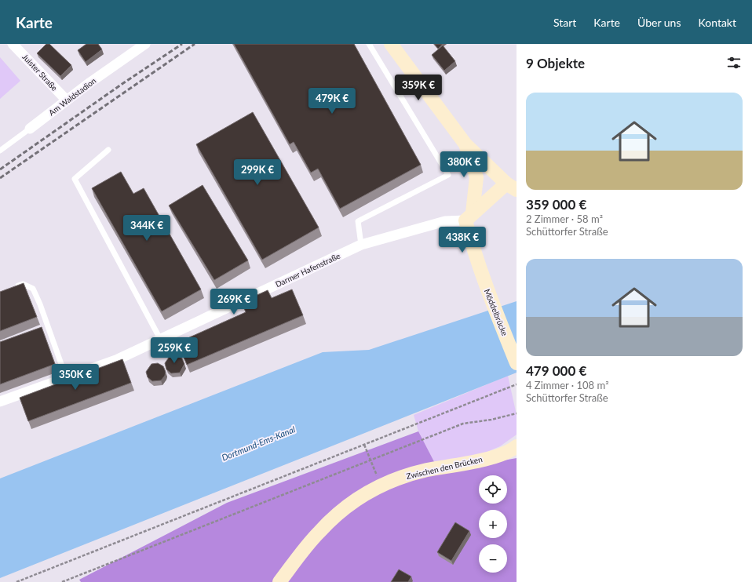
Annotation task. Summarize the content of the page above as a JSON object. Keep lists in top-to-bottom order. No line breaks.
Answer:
{"streets":{"street":["Juister Straße","Am Waldstadion","Darmer Hafenstraße","Möddelbrücke","Zwischen den Brücken"]},"crossings":[["Juister Straße","Am Waldstadion"],["Darmer Hafenstraße","Möddelbrücke"]],"water":["Dortmund-Ems-Kanal"],"page":{"header":"Karte","nav":["Start","Karte","Über uns","Kontakt"],"heading":"9 Objekte","price":["359K €","479K €","380K €","299K €","344K €","438K €","269K €","259K €","350K €"],"list":[{"name":"359 000 €","note":"2 Zimmer · 58 m² · Schüttorfer Straße"},{"name":"479 000 €","note":"4 Zimmer · 108 m² · Schüttorfer Straße"}],"map_buttons":["+","−"]}}
